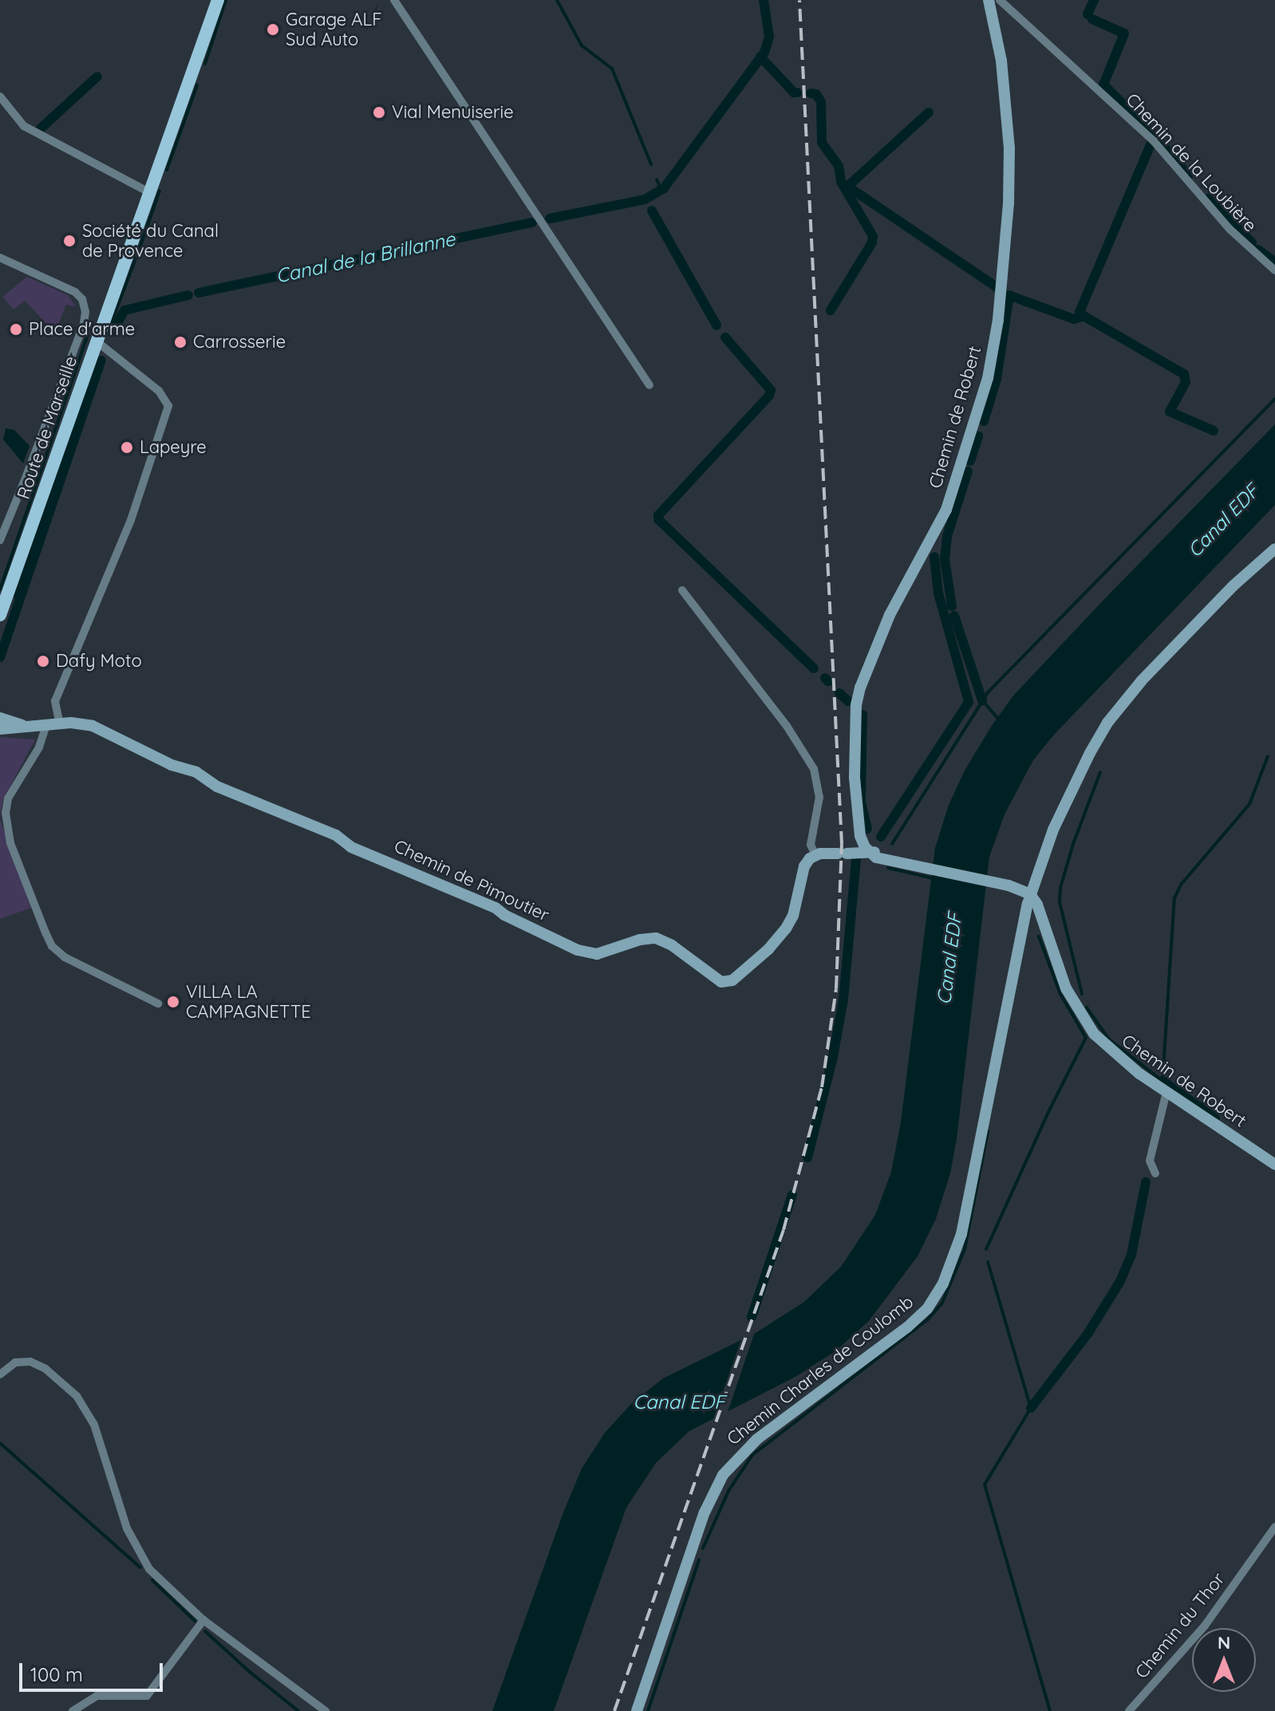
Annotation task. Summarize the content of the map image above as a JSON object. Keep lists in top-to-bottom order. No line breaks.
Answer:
{"streets":{"main road":["Route de Marseille"],"street":["Chemin de la Loubière","Chemin de Robert","Chemin de Pimoutier","Chemin Charles de Coulomb","Chemin du Thor"]},"crossings":[["Chemin de Robert","Chemin Charles de Coulomb"]],"water":["Canal de la Brillanne","Canal EDF"],"places":["Garage ALF Sud Auto","Vial Menuiserie","Société du Canal de Provence","Place d'arme","Carrosserie","Lapeyre","Dafy Moto","VILLA LA CAMPAGNETTE"],"scale_bar":"100 m","north":"top"}
